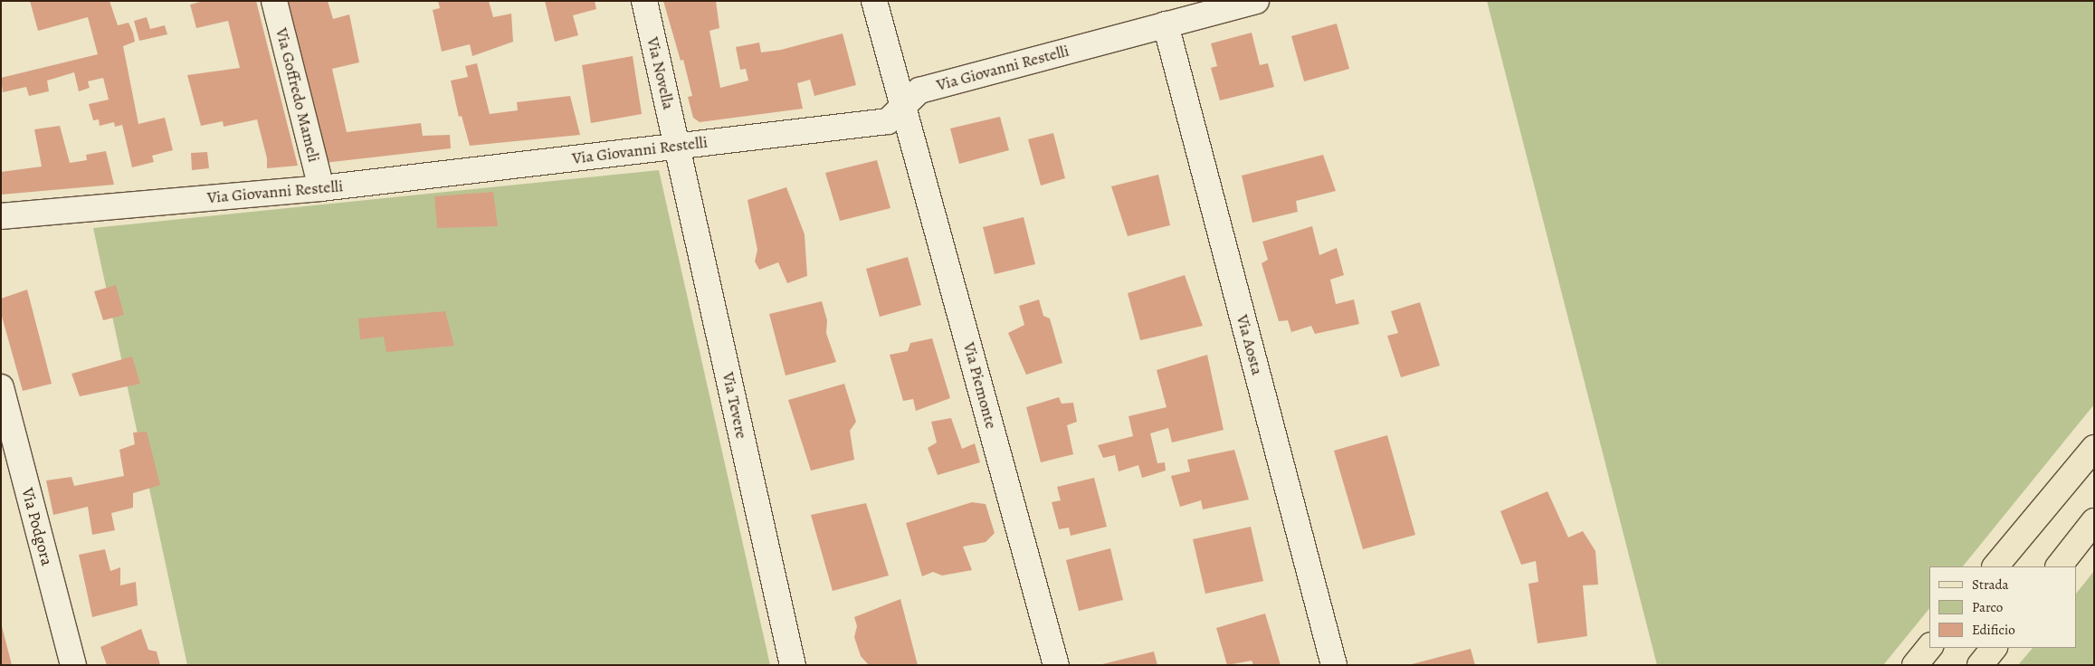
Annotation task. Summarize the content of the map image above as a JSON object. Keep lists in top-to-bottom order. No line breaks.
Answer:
{"streets":{"street":["Via Giovanni Restelli","Via Novella","Via Goffredo Mameli","Via Aosta","Via Piemonte","Via Tevere","Via Podgora"]},"crossings":[["Via Giovanni Restelli","Via Novella"],["Via Giovanni Restelli","Via Goffredo Mameli"],["Via Giovanni Restelli","Via Aosta"],["Via Giovanni Restelli","Via Piemonte"],["Via Giovanni Restelli","Via Tevere"],["Via Novella","Via Tevere"]],"legend":["Strada","Parco","Edificio"]}
